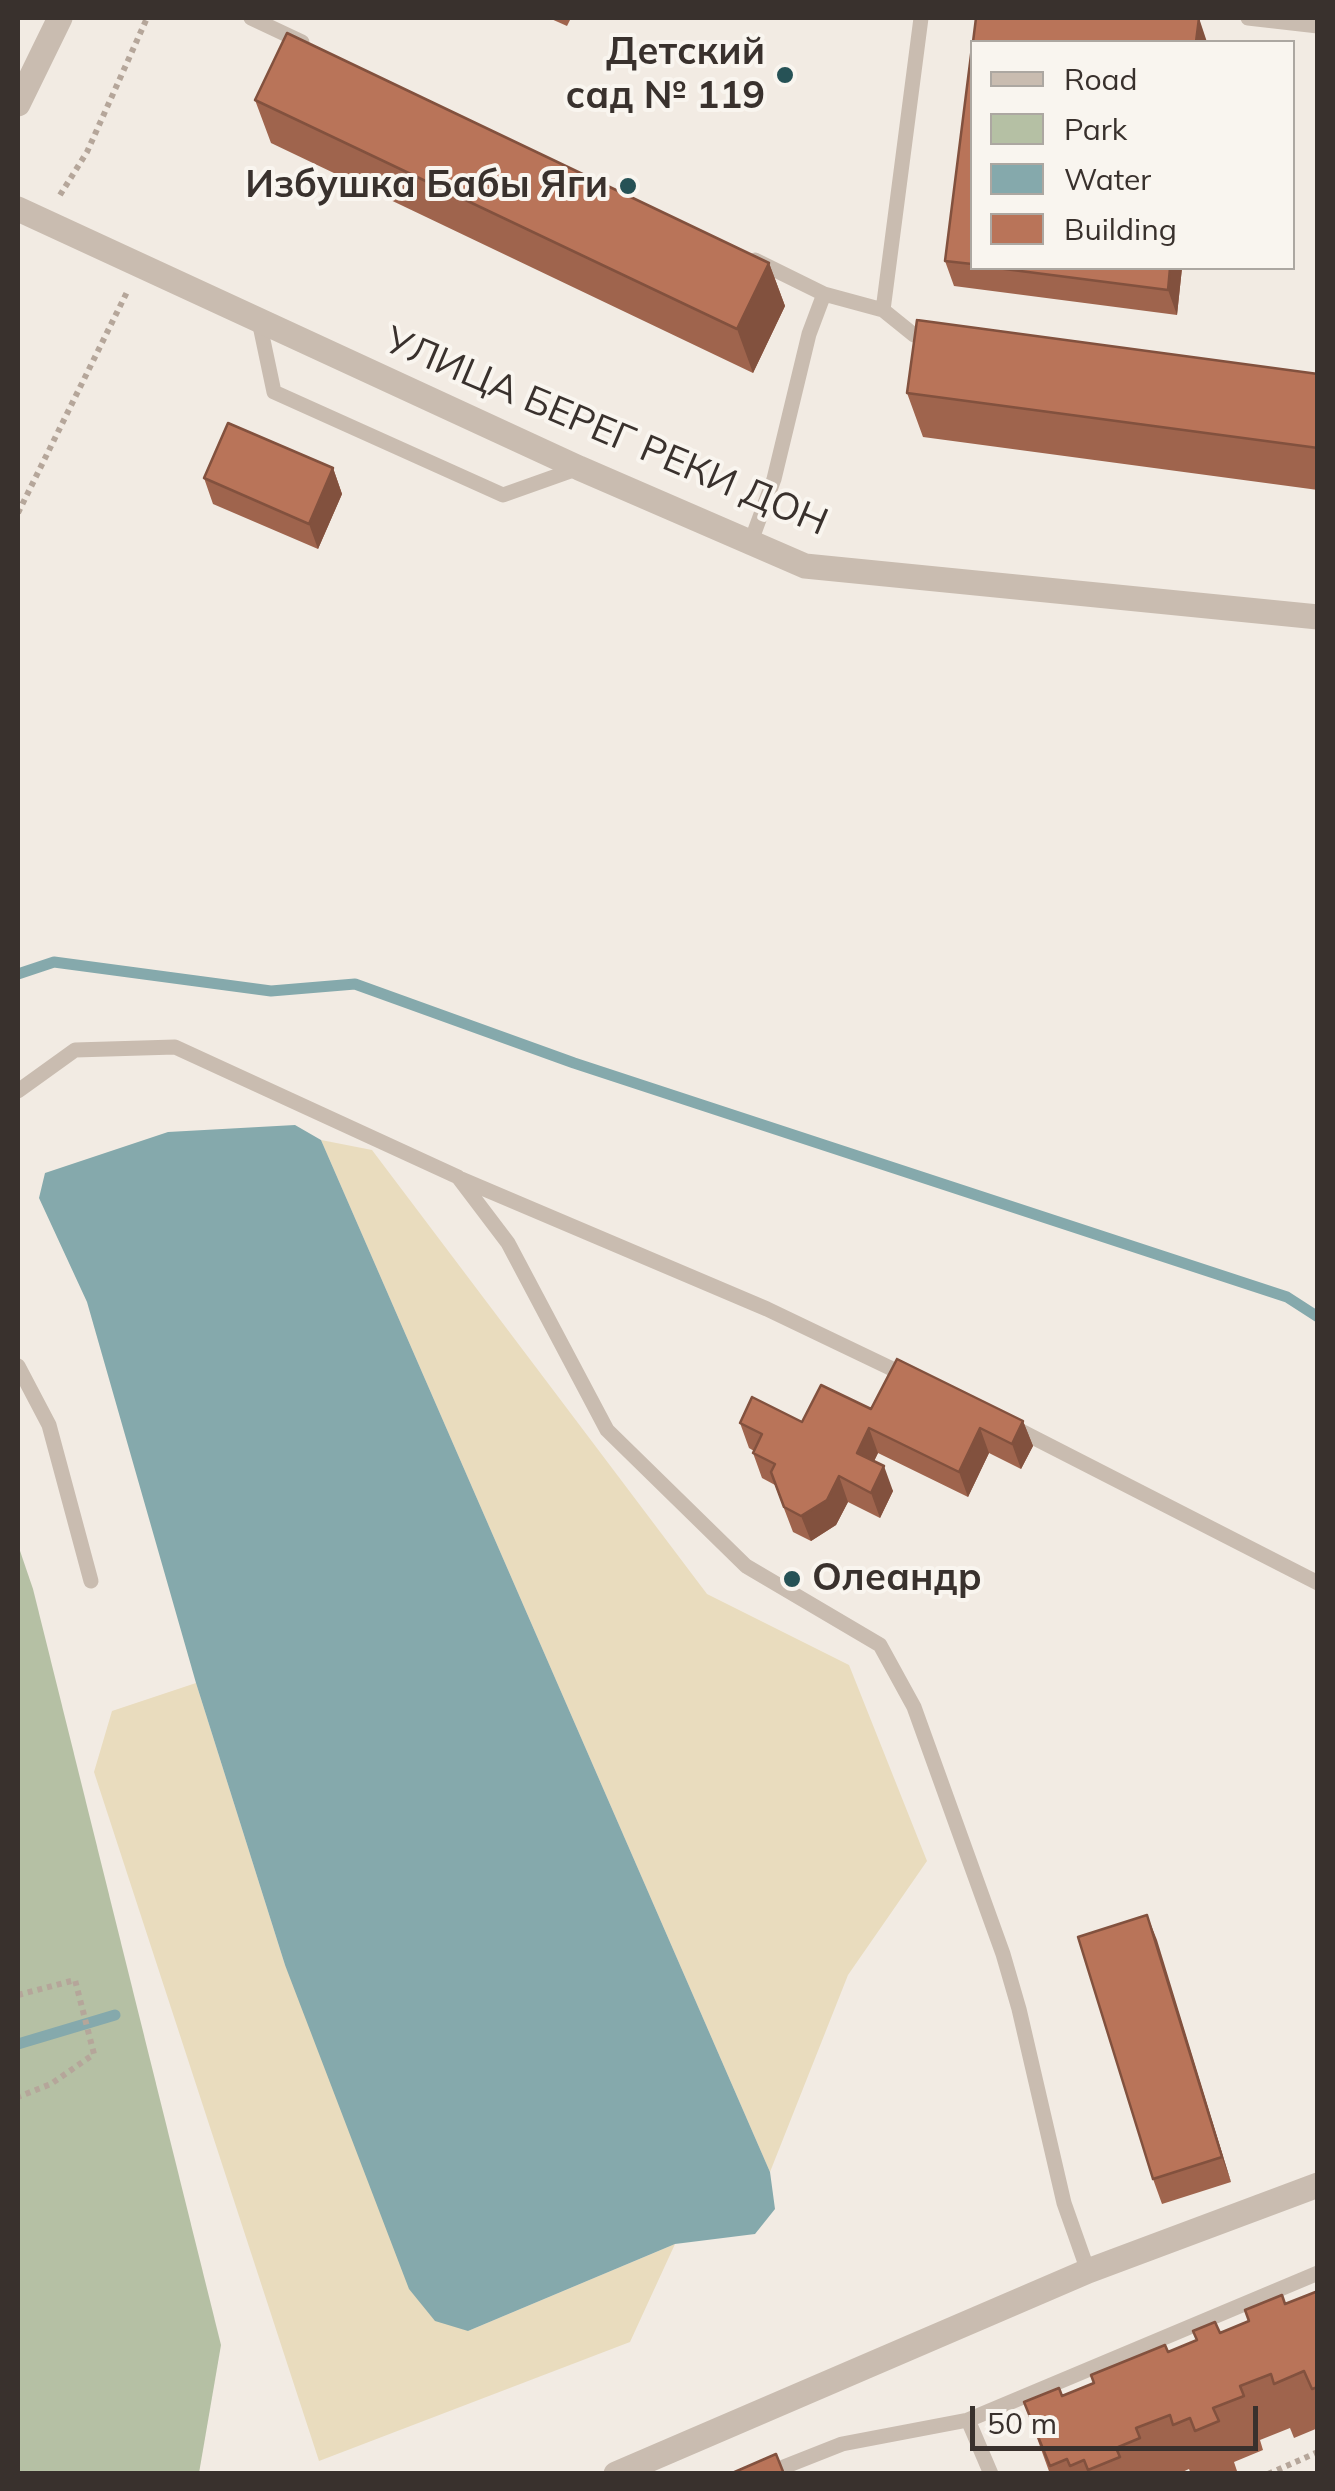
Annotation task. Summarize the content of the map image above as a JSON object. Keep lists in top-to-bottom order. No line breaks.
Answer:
{"streets":{"street":["УЛИЦА БЕРЕГ РЕКИ ДОН"]},"places":["Детский сад № 119","Избушка Бабы Яги","Олеандр"],"legend":["Road","Park","Water","Building"],"scale_bar":"50 m"}
